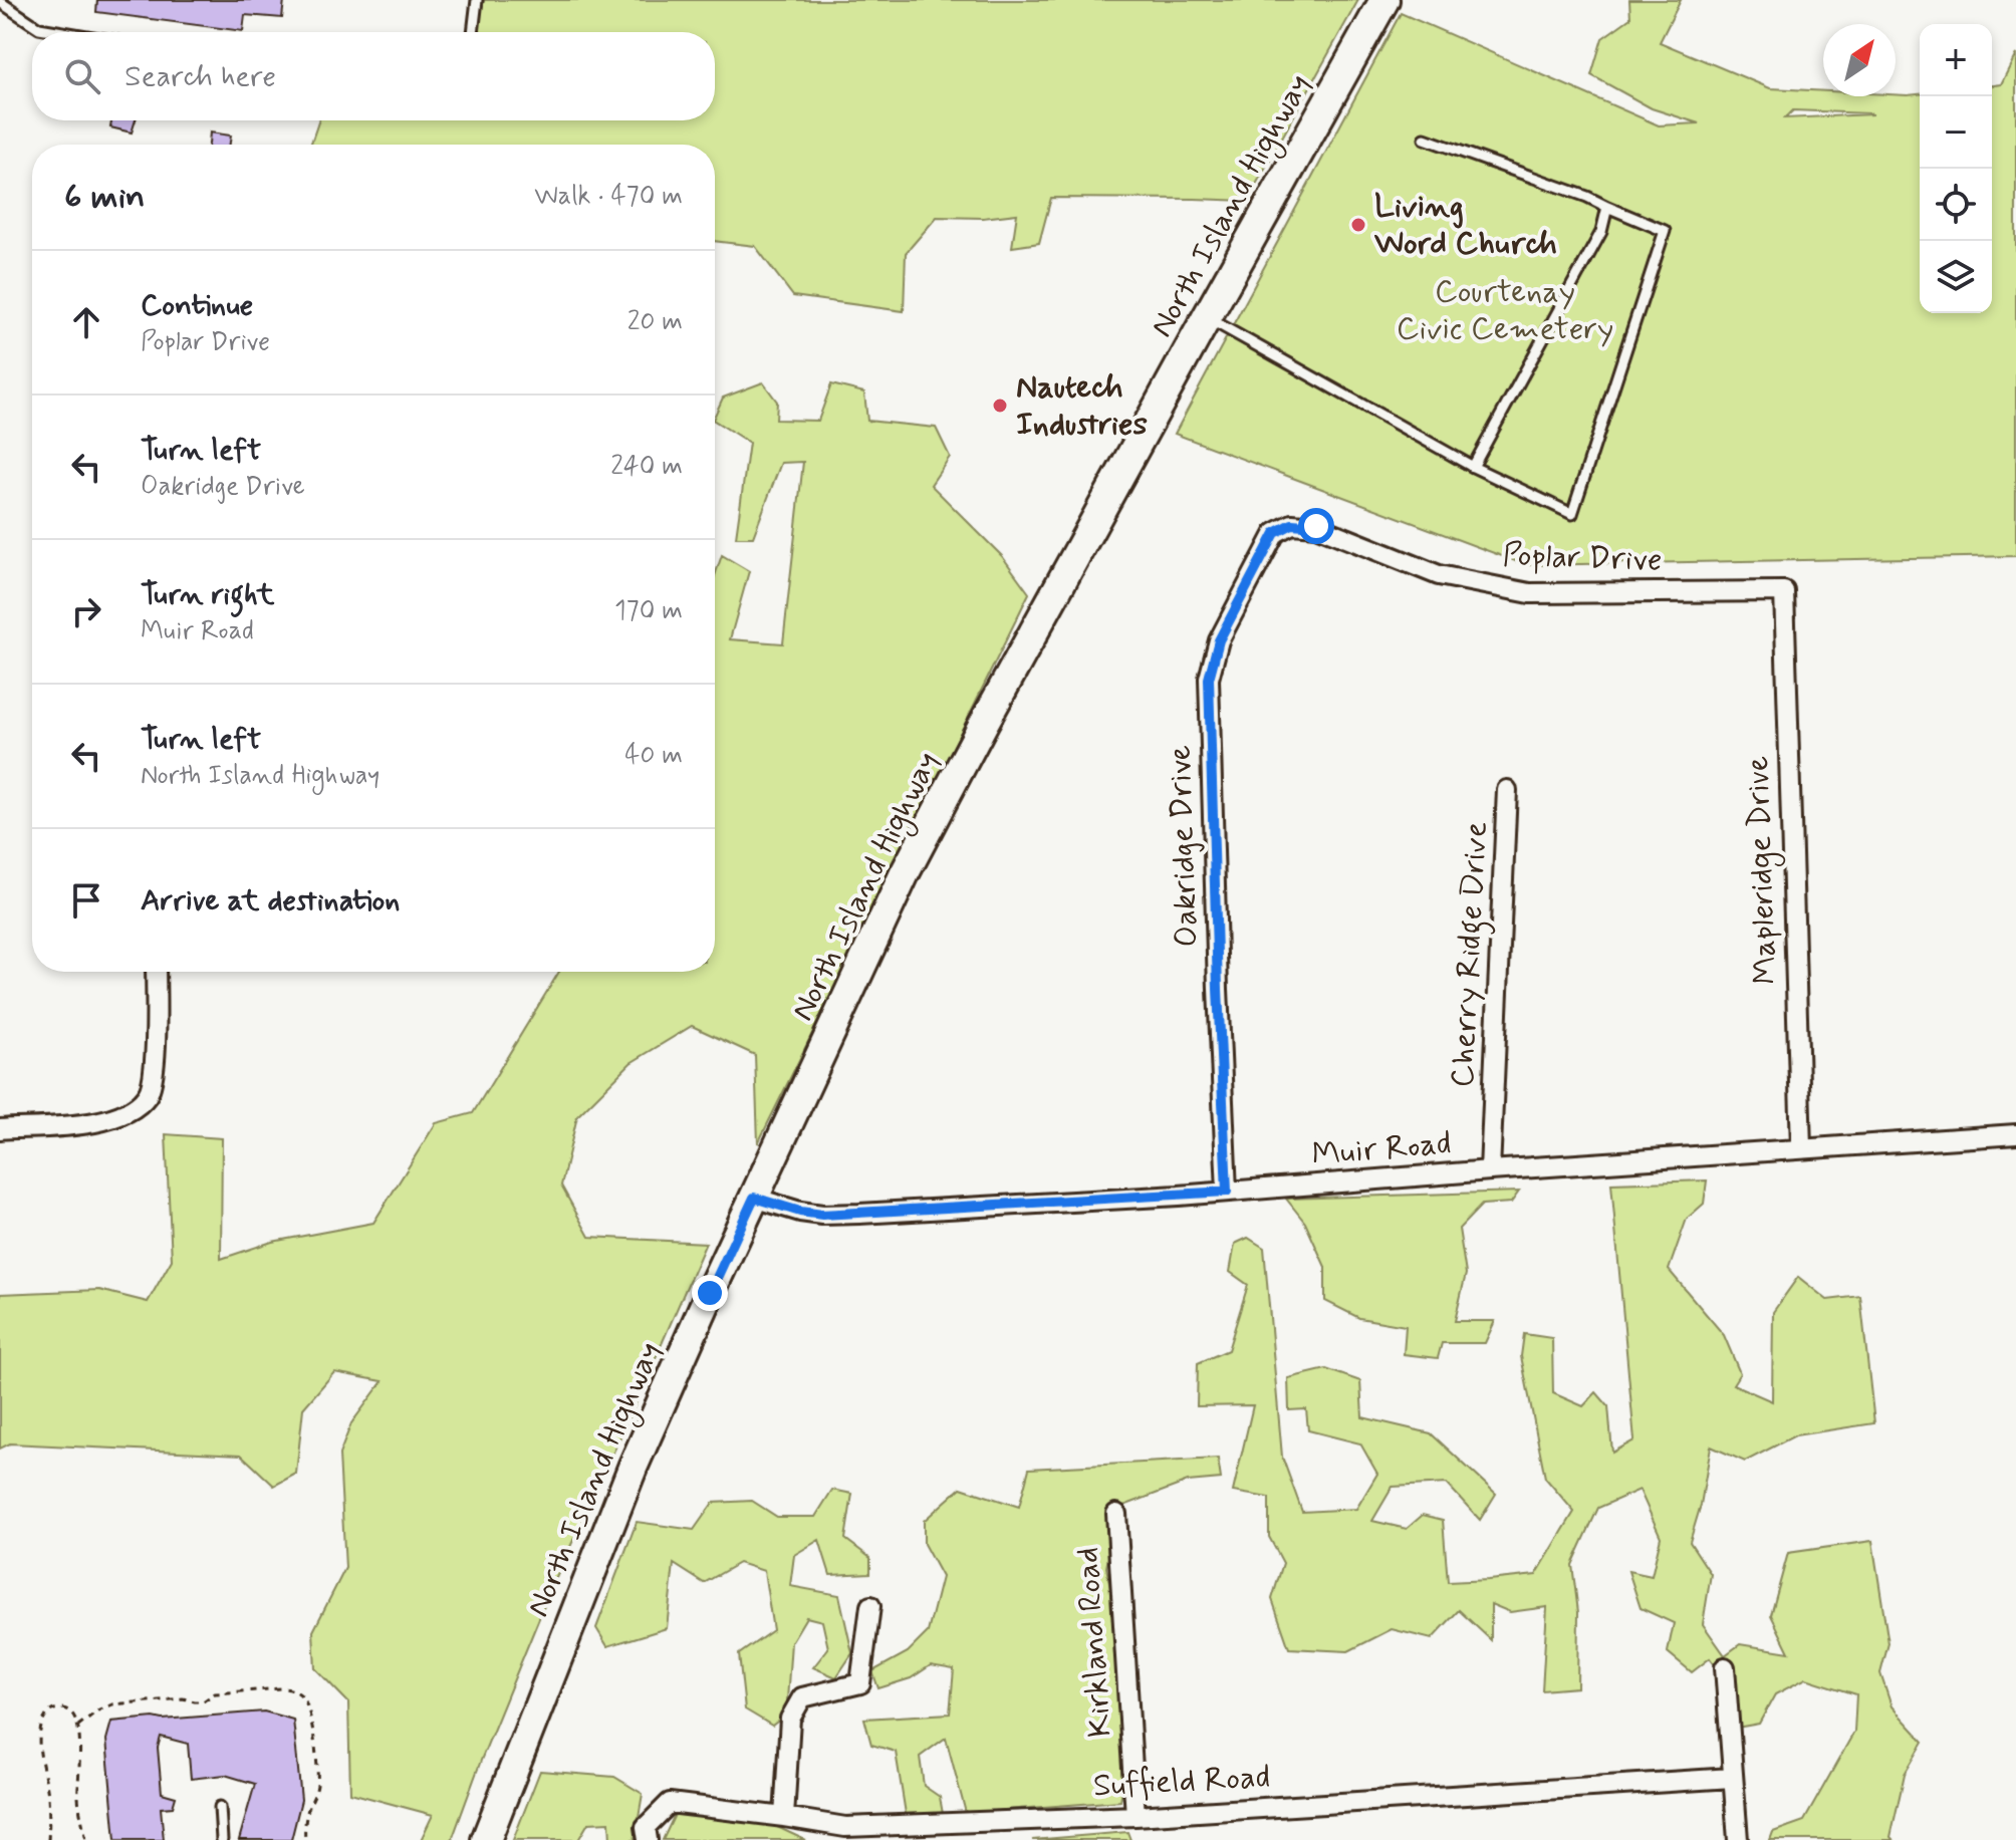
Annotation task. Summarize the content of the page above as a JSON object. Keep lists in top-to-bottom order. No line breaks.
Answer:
{"streets":{"main road":["North Island Highway"],"street":["Poplar Drive","Oakridge Drive","Mapleridge Drive","Cherry Ridge Drive","Muir Road","Kirkland Road","Suffield Road"]},"crossings":[["North Island Highway","Muir Road"],["Poplar Drive","Oakridge Drive"],["Poplar Drive","Mapleridge Drive"],["Oakridge Drive","Muir Road"],["Mapleridge Drive","Muir Road"],["Cherry Ridge Drive","Muir Road"],["Kirkland Road","Suffield Road"]],"parks":["Courtenay Civic Cemetery"],"places":["Living Word Church","Nautech Industries"],"north":"top right","page":{"map_buttons":["+","−"],"search":"Search here","heading":["6 min","Walk · 470 m"],"list":[["Continue","Poplar Drive","20 m"],["Turn left","Oakridge Drive","240 m"],["Turn right","Muir Road","170 m"],["Turn left","North Island Highway","40 m"],"Arrive at destination"]}}
